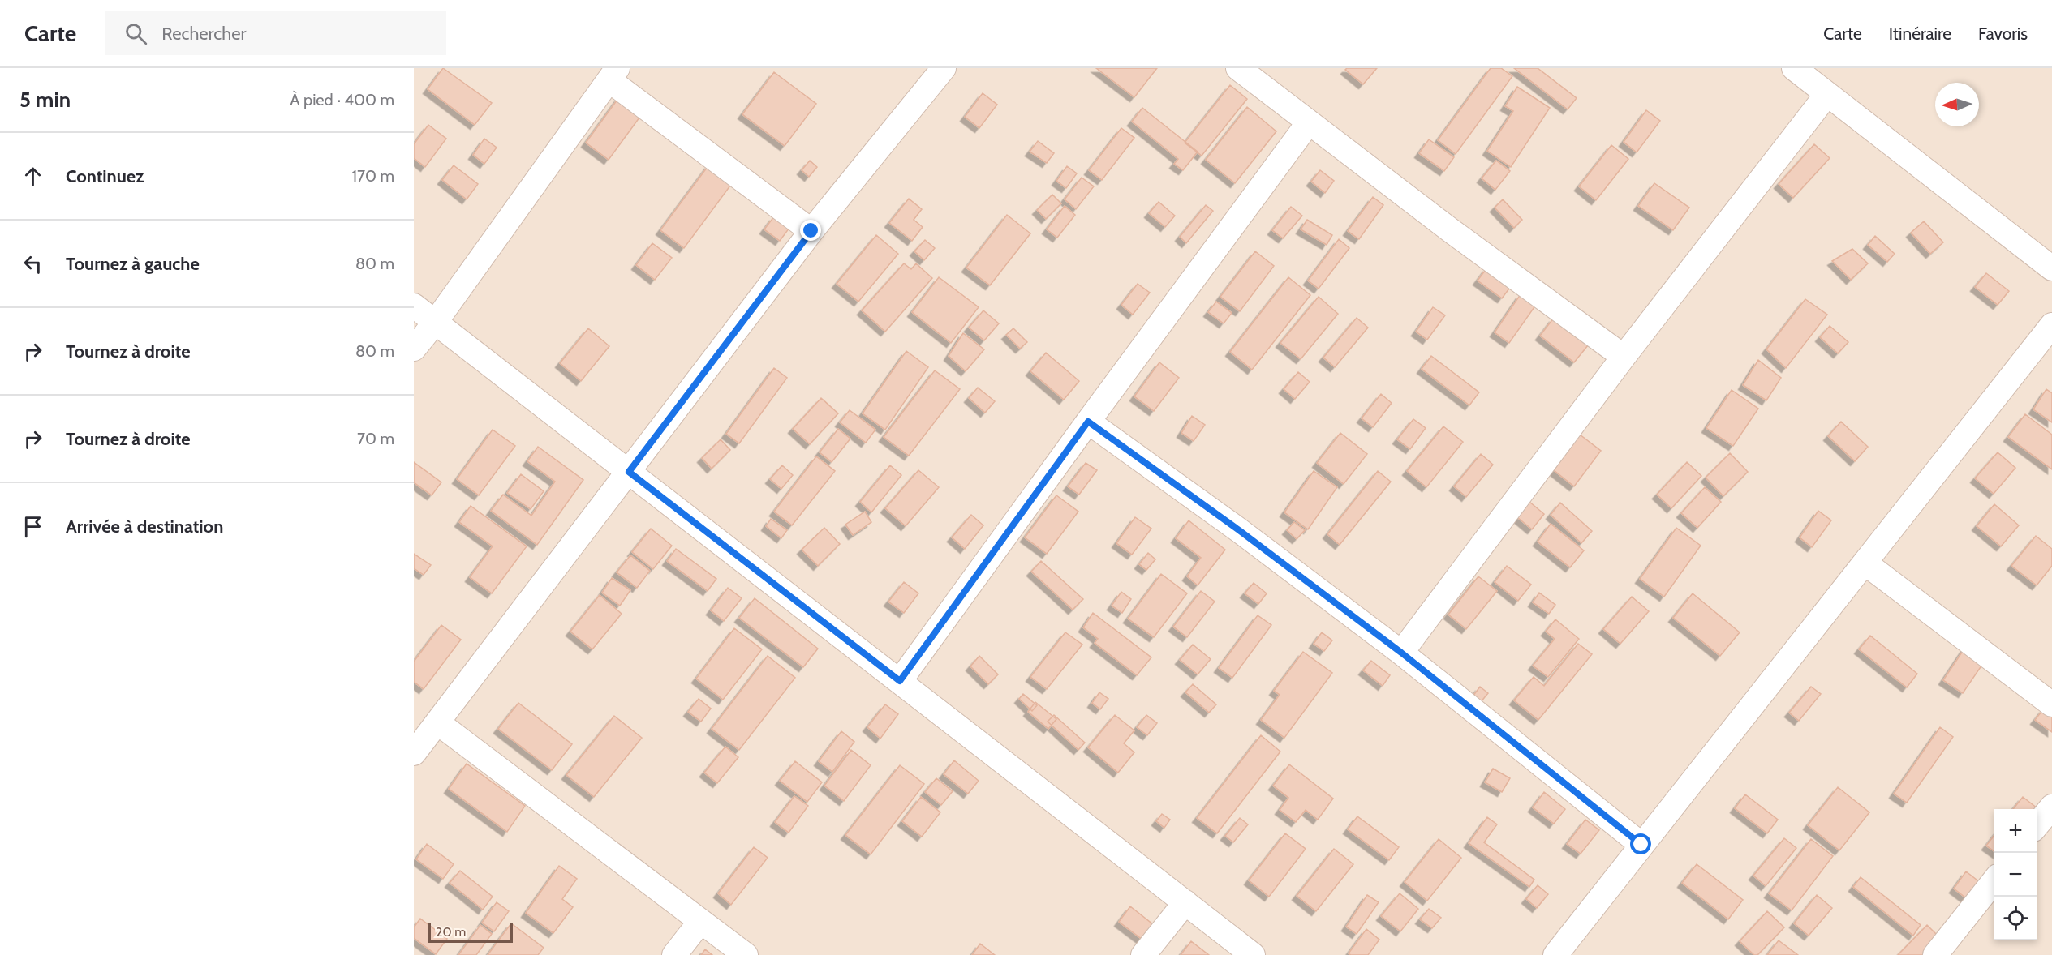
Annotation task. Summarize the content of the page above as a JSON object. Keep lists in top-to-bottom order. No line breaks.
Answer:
{"scale_bar":"20 m","north":"left","page":{"header":"Carte","search":"Rechercher","nav":["Carte","Itinéraire","Favoris"],"heading":["5 min","À pied · 400 m"],"list":[["Continuez","170 m"],["Tournez à gauche","80 m"],["Tournez à droite","80 m"],["Tournez à droite","70 m"],"Arrivée à destination"],"map_buttons":["+","−"],"scale":"20 m"}}
